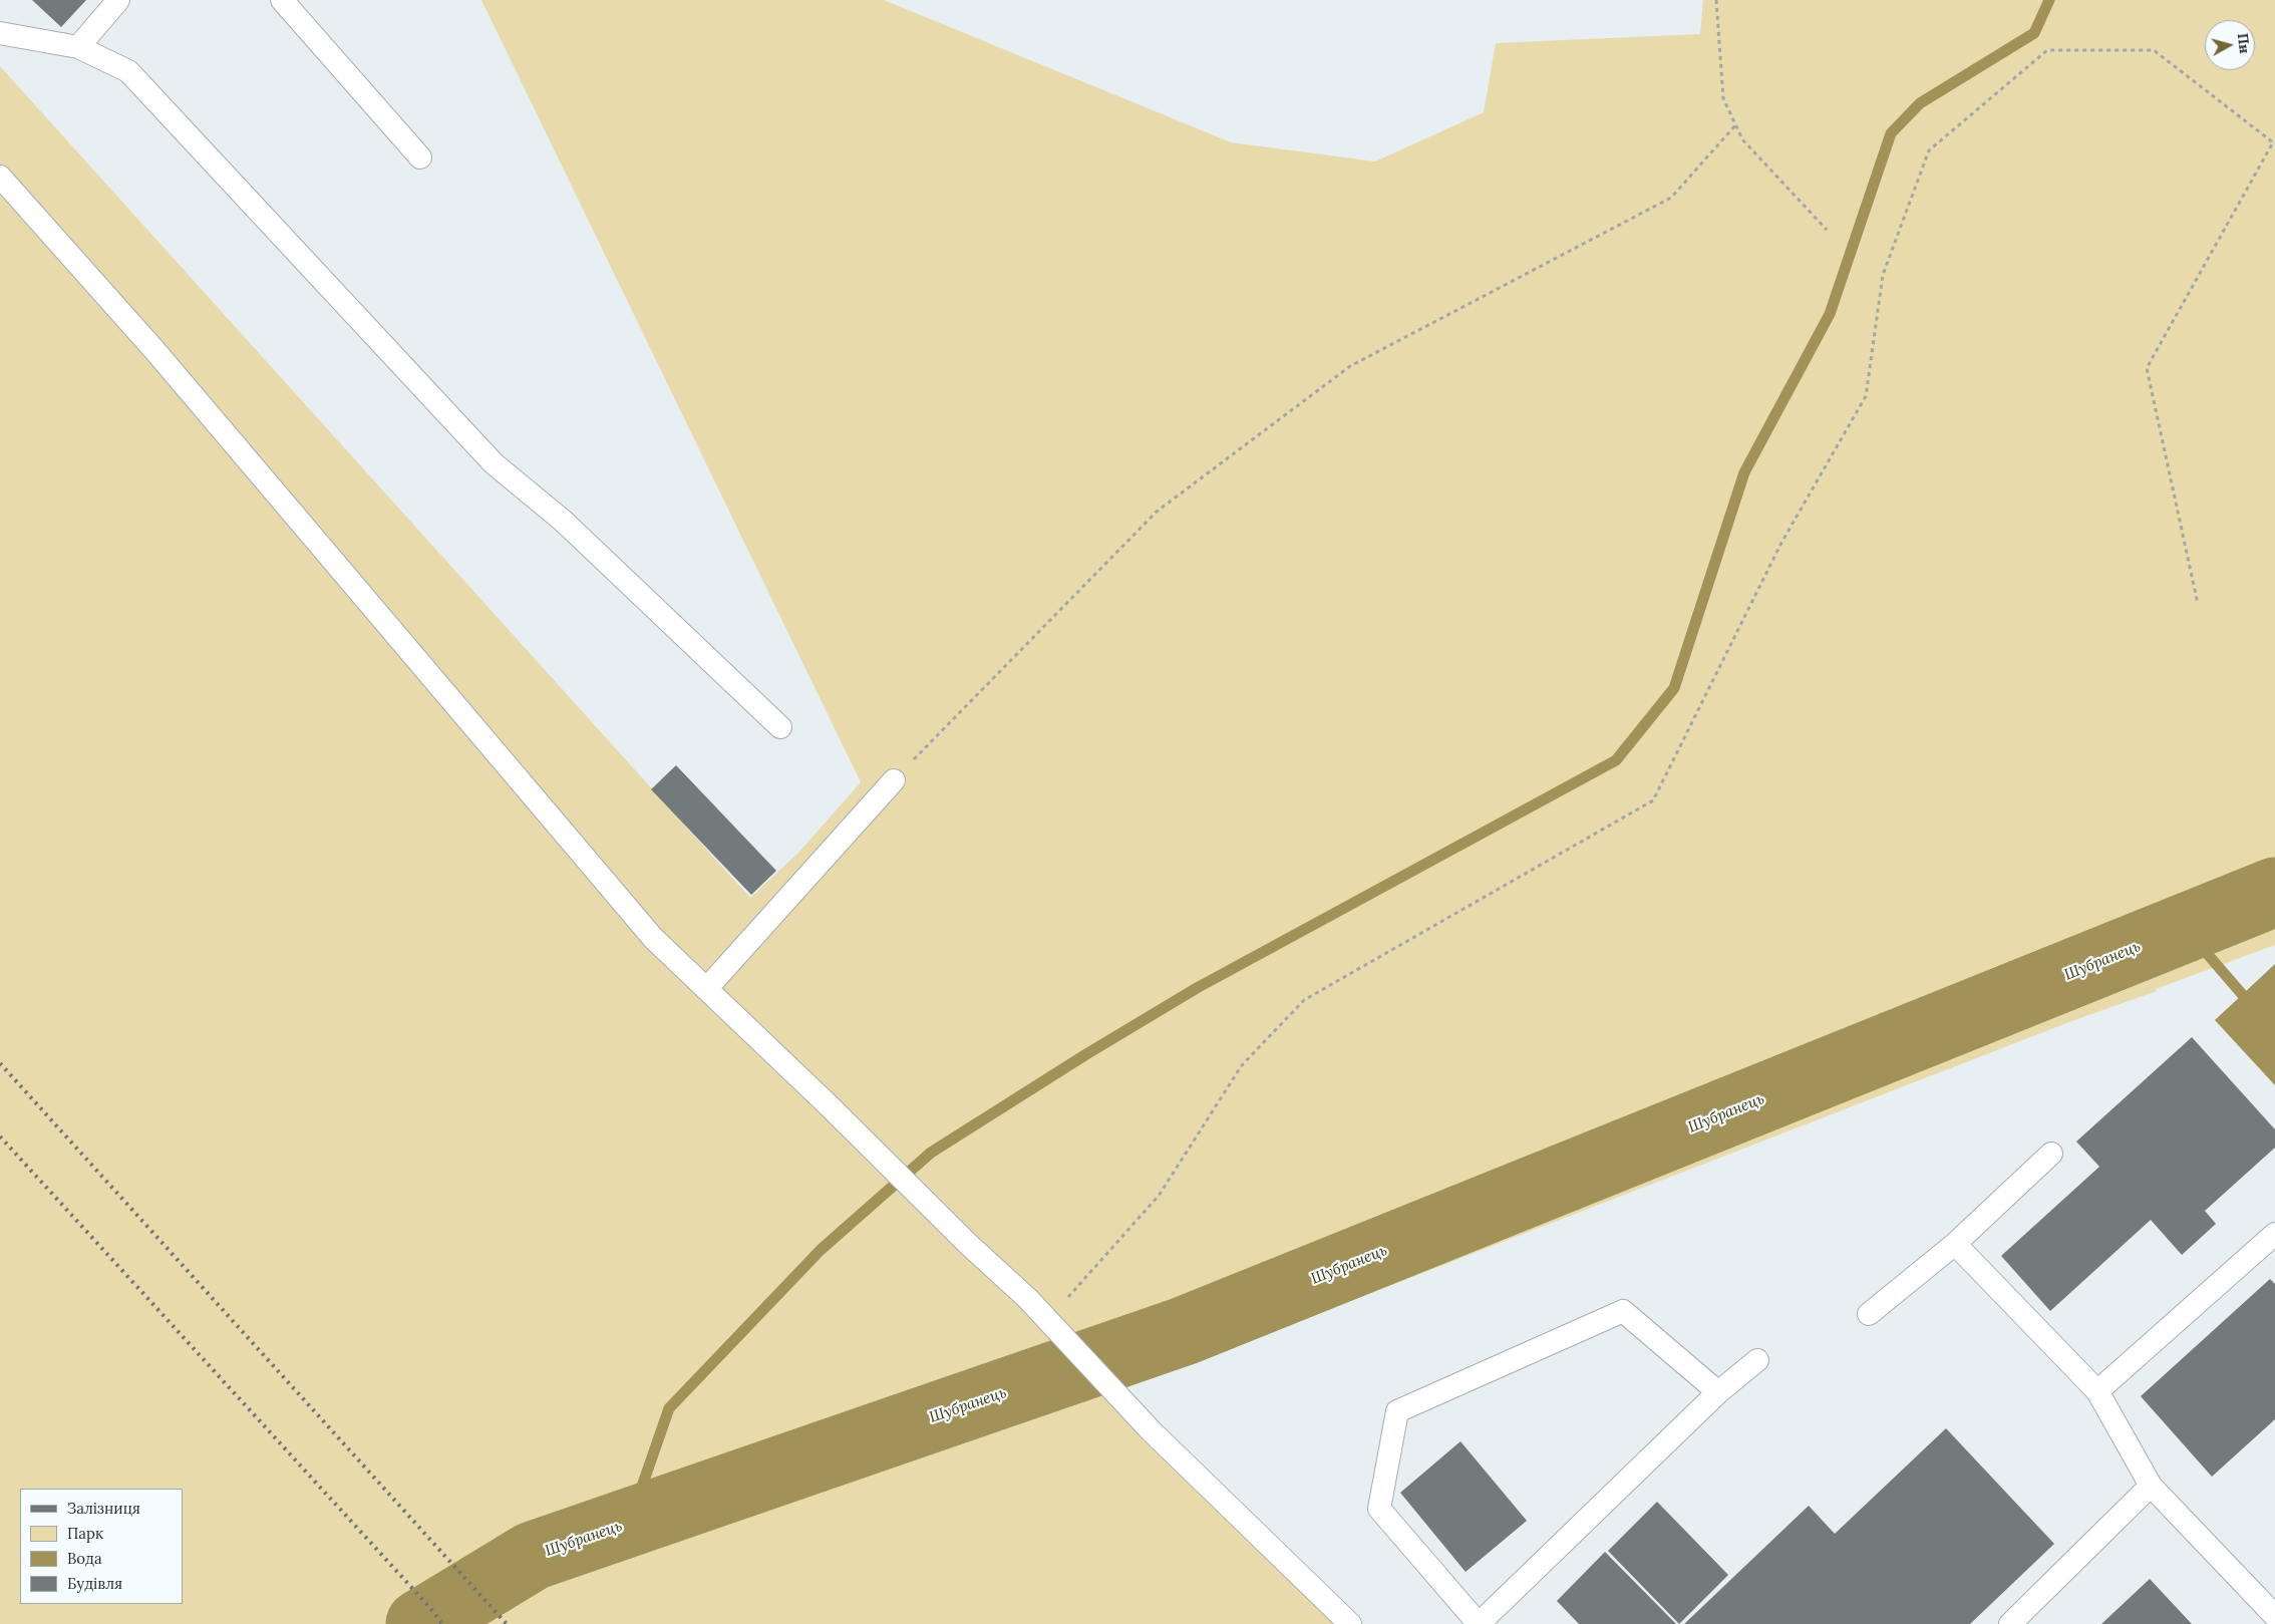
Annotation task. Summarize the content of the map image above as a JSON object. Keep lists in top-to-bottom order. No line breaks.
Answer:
{"water":["Шубранець"],"legend":["Залізниця","Парк","Вода","Будівля"],"north":"right"}
